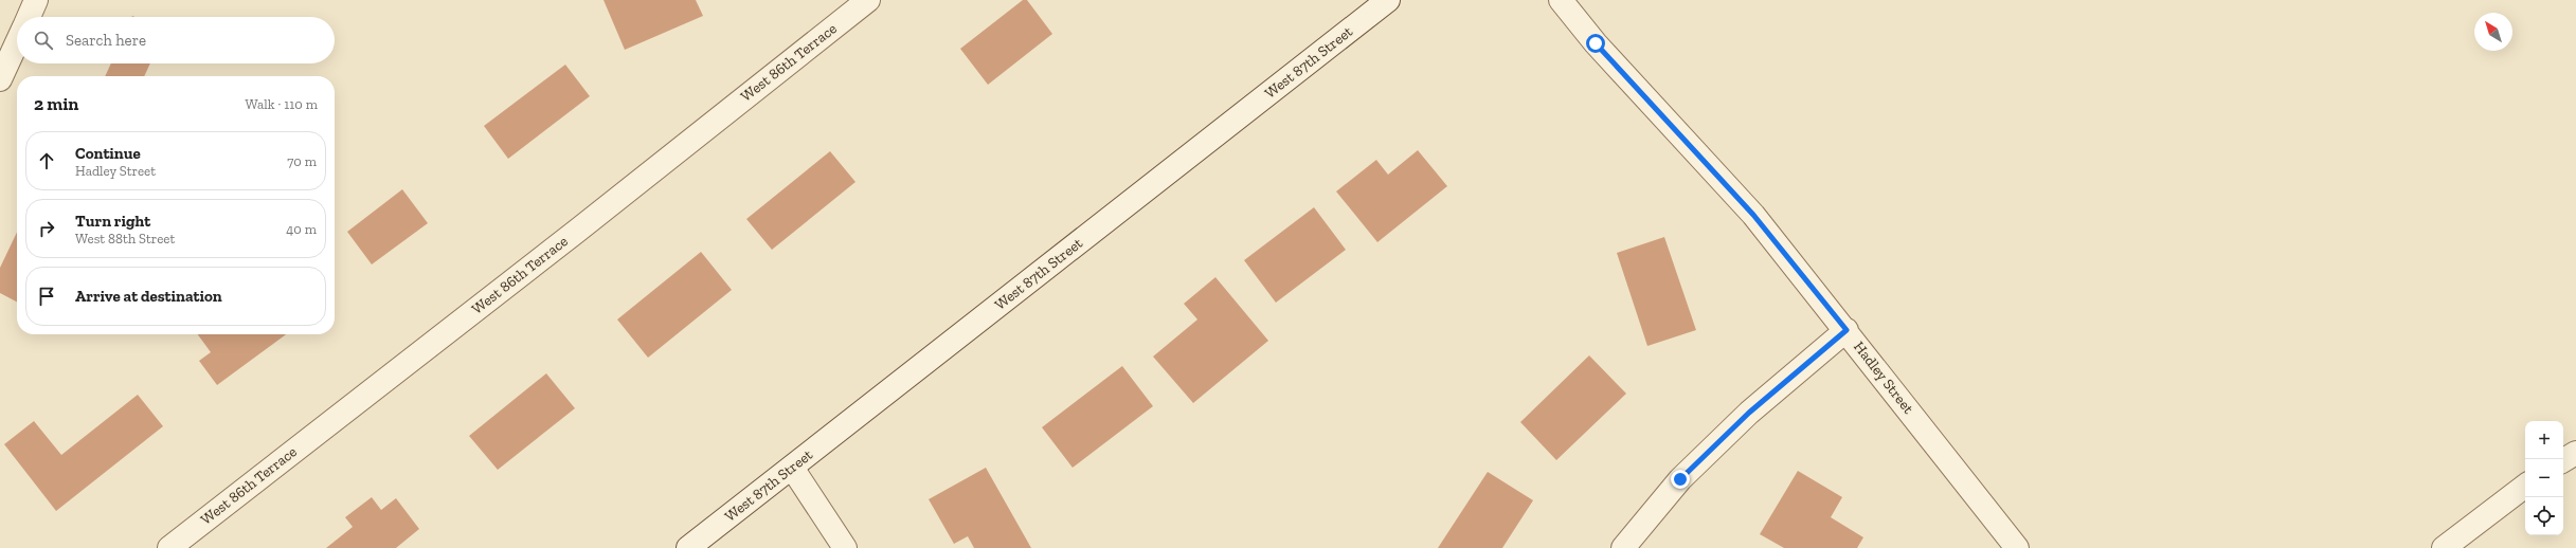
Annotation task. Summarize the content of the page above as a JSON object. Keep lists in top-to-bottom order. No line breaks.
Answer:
{"streets":{"street":["West 86th Terrace","West 87th Street","Hadley Street"]},"north":"top left","page":{"search":"Search here","heading":["2 min","Walk · 110 m"],"list":[["Continue","Hadley Street","70 m"],["Turn right","West 88th Street","40 m"],"Arrive at destination"],"map_buttons":["+","−"]}}
